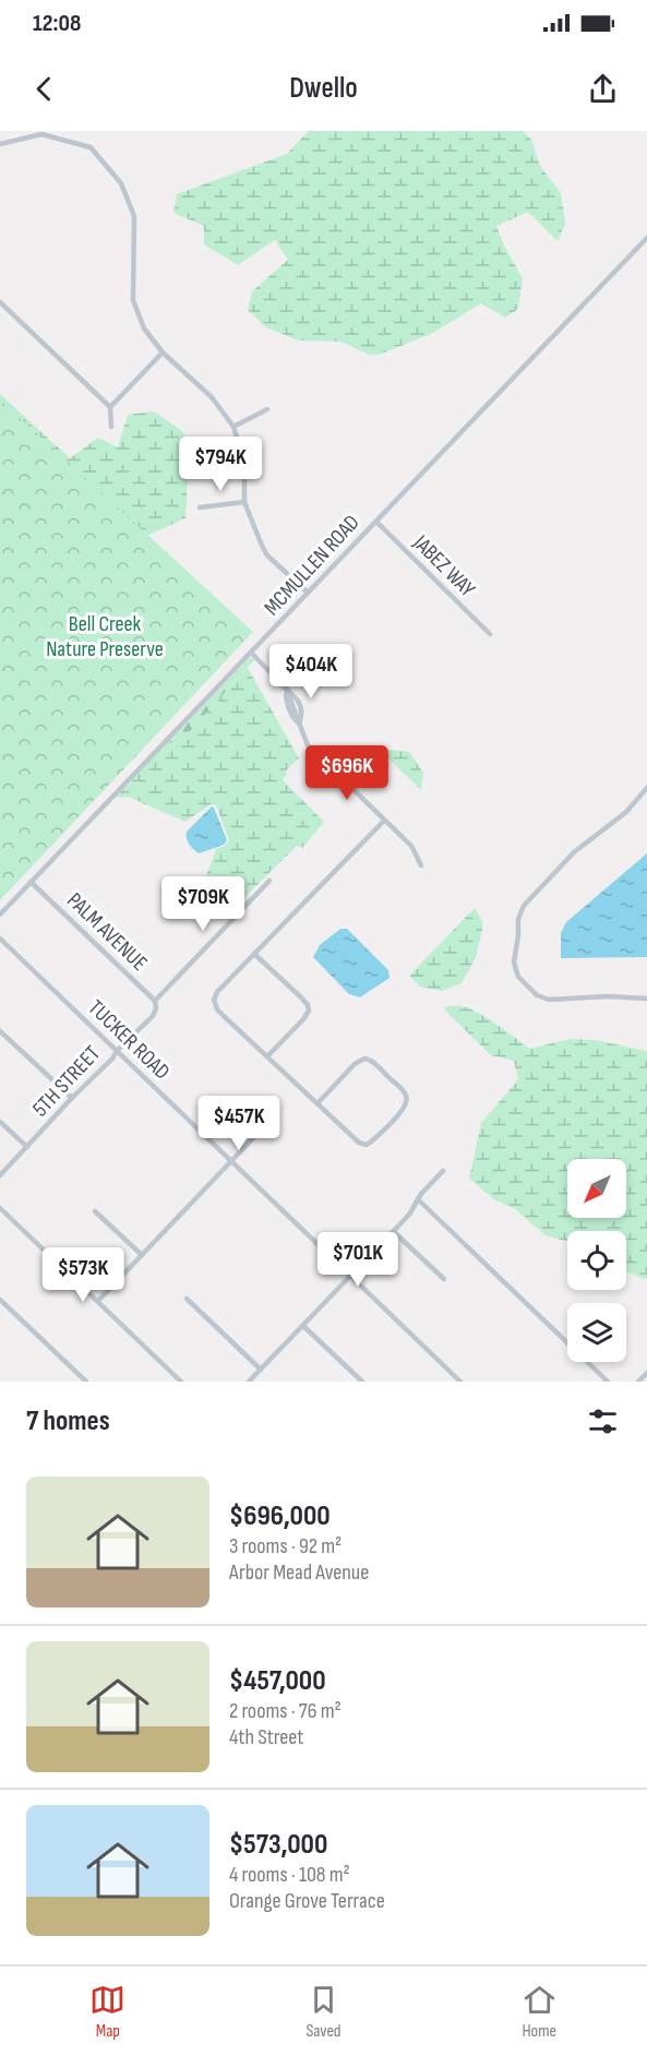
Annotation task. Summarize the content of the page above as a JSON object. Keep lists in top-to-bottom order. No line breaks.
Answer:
{"streets":{"street":["MCMULLEN ROAD","JABEZ WAY","PALM AVENUE","TUCKER ROAD","5TH STREET"]},"crossings":[["MCMULLEN ROAD","JABEZ WAY"],["MCMULLEN ROAD","PALM AVENUE"],["PALM AVENUE","5TH STREET"],["TUCKER ROAD","5TH STREET"]],"parks":["Bell Creek Nature Preserve"],"north":"bottom left","page":{"status":"12:08","header":"Dwello","price":["$794K","$404K","$696K","$709K","$457K","$701K","$573K"],"heading":"7 homes","list":[{"name":"$696,000","note":"3 rooms · 92 m² · Arbor Mead Avenue"},{"name":"$457,000","note":"2 rooms · 76 m² · 4th Street"},{"name":"$573,000","note":"4 rooms · 108 m² · Orange Grove Terrace"}],"tabs":["Map","Saved","Home"]}}
